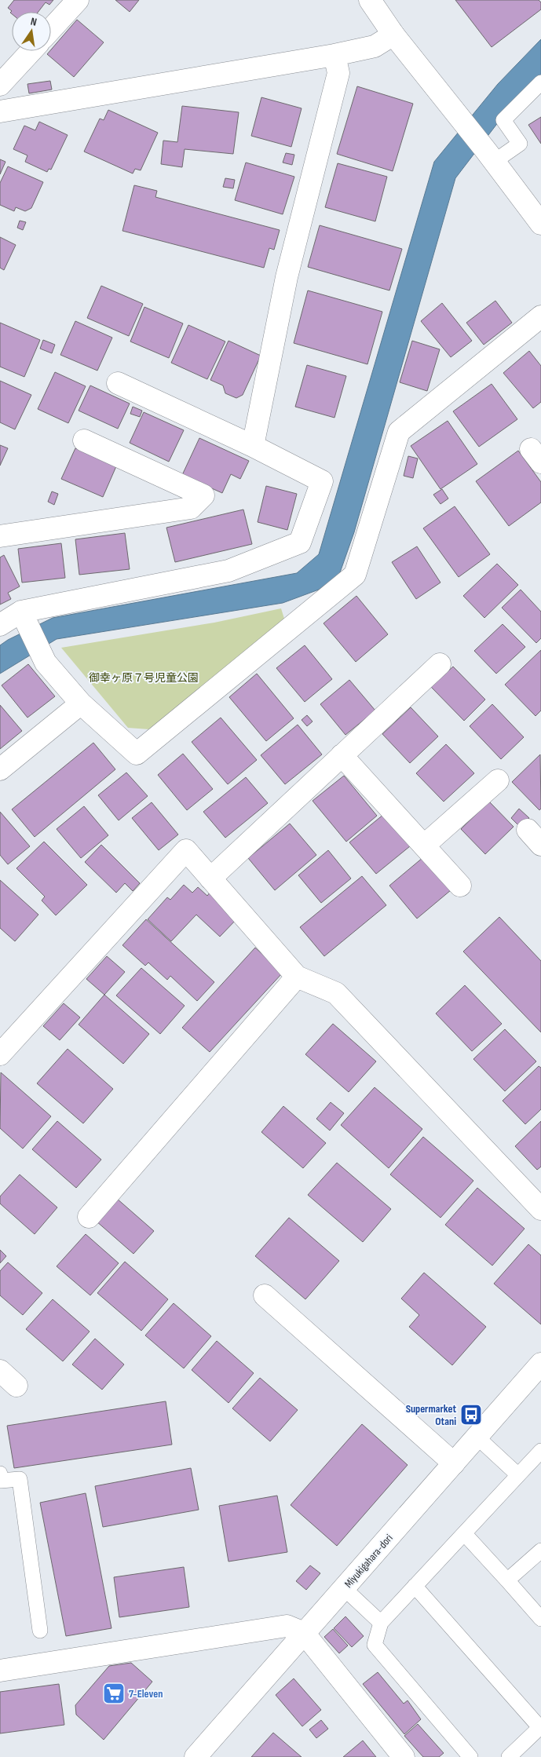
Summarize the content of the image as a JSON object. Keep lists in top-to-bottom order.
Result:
{
  "streets": {
    "street": ["Miyukigahara-dori"]
  },
  "parks": ["御幸ヶ原７号児童公園"],
  "places": {
    "bus stop": ["Supermarket Otani"],
    "supermarket": ["7-Eleven"]
  },
  "north": "top"
}
